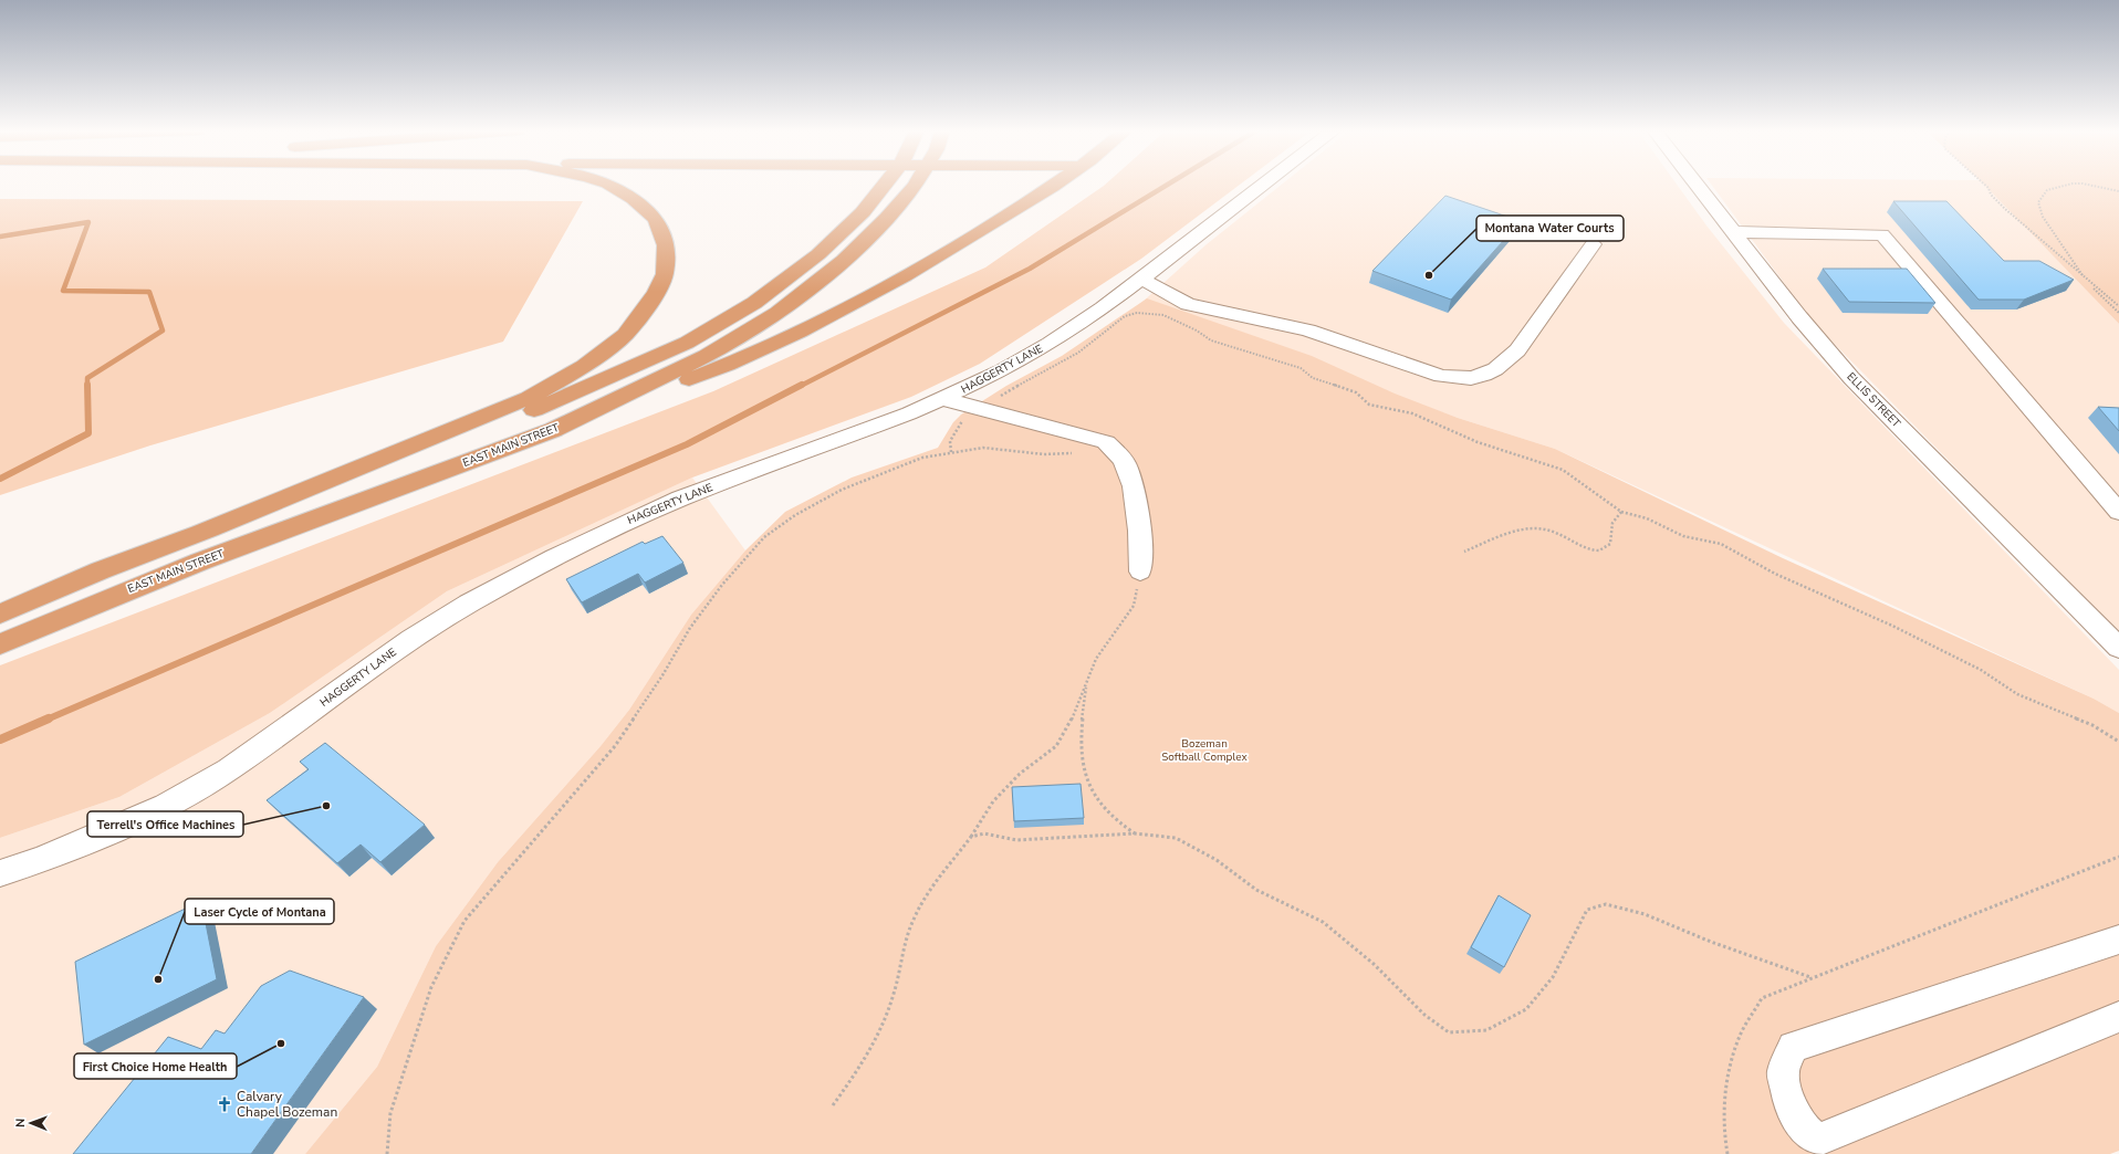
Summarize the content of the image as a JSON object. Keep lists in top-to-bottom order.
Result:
{
  "streets": {
    "highway": ["EAST MAIN STREET"],
    "street": ["HAGGERTY LANE", "ELLIS STREET"]
  },
  "parks": ["Bozeman Softball Complex"],
  "places": {
    "other": [
      "Montana Water Courts",
      "Terrell's Office Machines",
      "Laser Cycle of Montana",
      "First Choice Home Health"
    ],
    "church": ["Calvary Chapel Bozeman"]
  },
  "north": "left"
}
